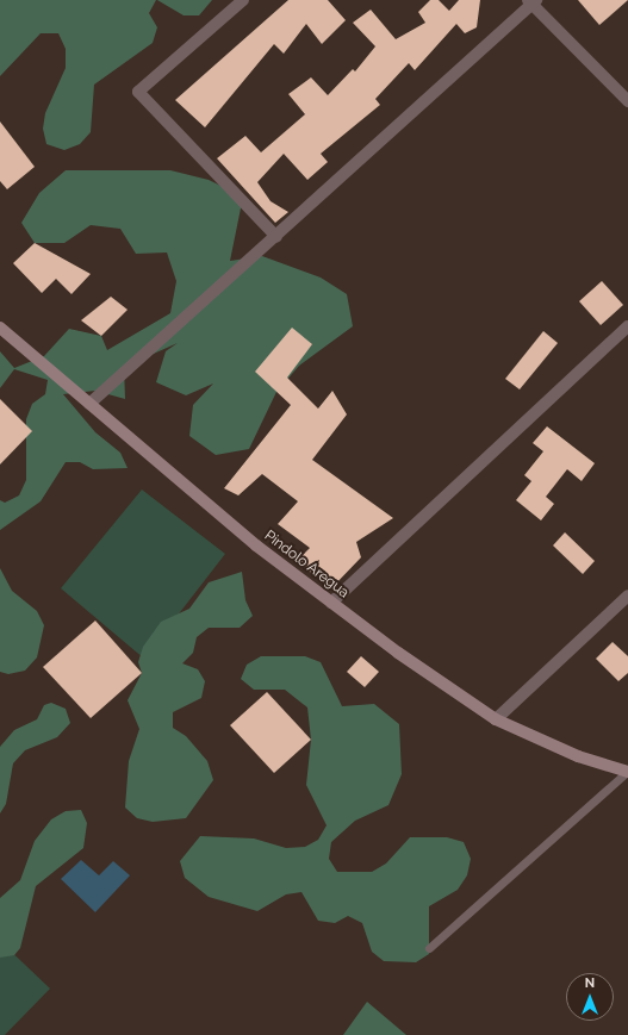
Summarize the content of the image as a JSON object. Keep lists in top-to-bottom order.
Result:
{
  "streets": {
    "main road": ["Pindolo Aregua"]
  },
  "north": "top"
}
